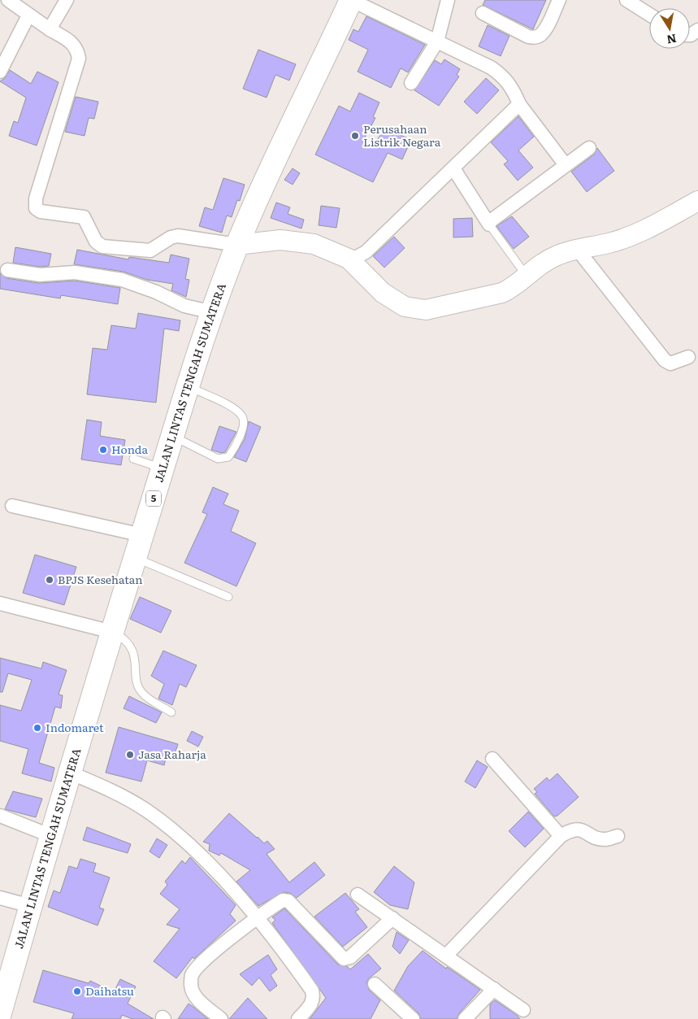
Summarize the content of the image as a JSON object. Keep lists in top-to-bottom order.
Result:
{
  "streets": {
    "highway": ["JALAN LINTAS TENGAH SUMATERA", "5"]
  },
  "places": [
    "Perusahaan Listrik Negara",
    "Honda",
    "BPJS Kesehatan",
    "Indomaret",
    "Jasa Raharja",
    "Daihatsu"
  ],
  "north": "bottom"
}
